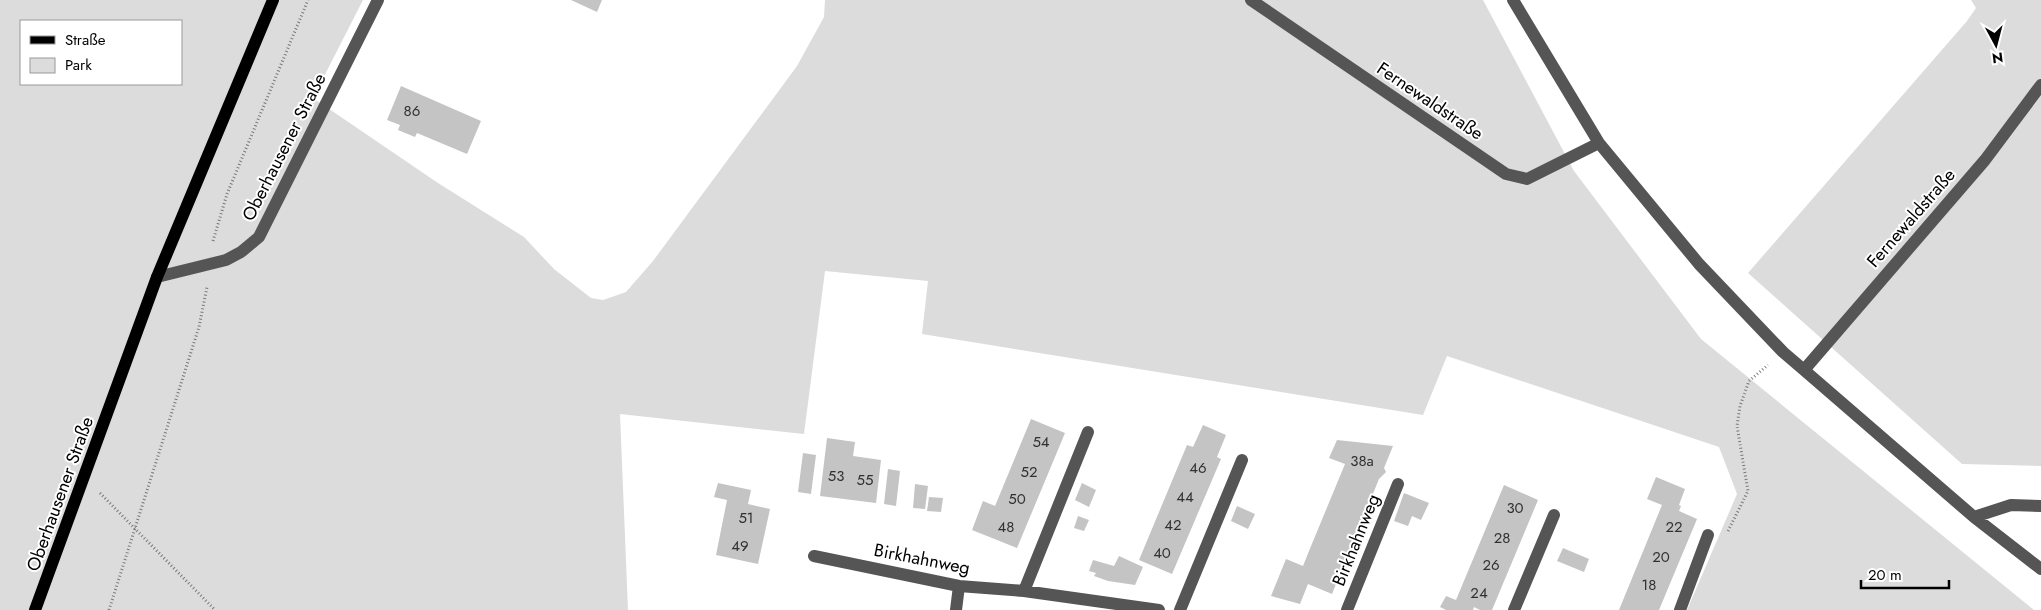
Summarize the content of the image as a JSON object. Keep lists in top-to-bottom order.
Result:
{
  "streets": {
    "main road": ["Oberhausener Straße"],
    "street": ["Fernewaldstraße", "Birkhahnweg"]
  },
  "house_numbers": [
    "86",
    "54",
    "38a",
    "46",
    "52",
    "53",
    "55",
    "44",
    "50",
    "30",
    "51",
    "42",
    "48",
    "22",
    "28",
    "49",
    "40",
    "20",
    "26",
    "18",
    "24"
  ],
  "legend": ["Straße", "Park"],
  "scale_bar": "20 m",
  "north": "bottom"
}
